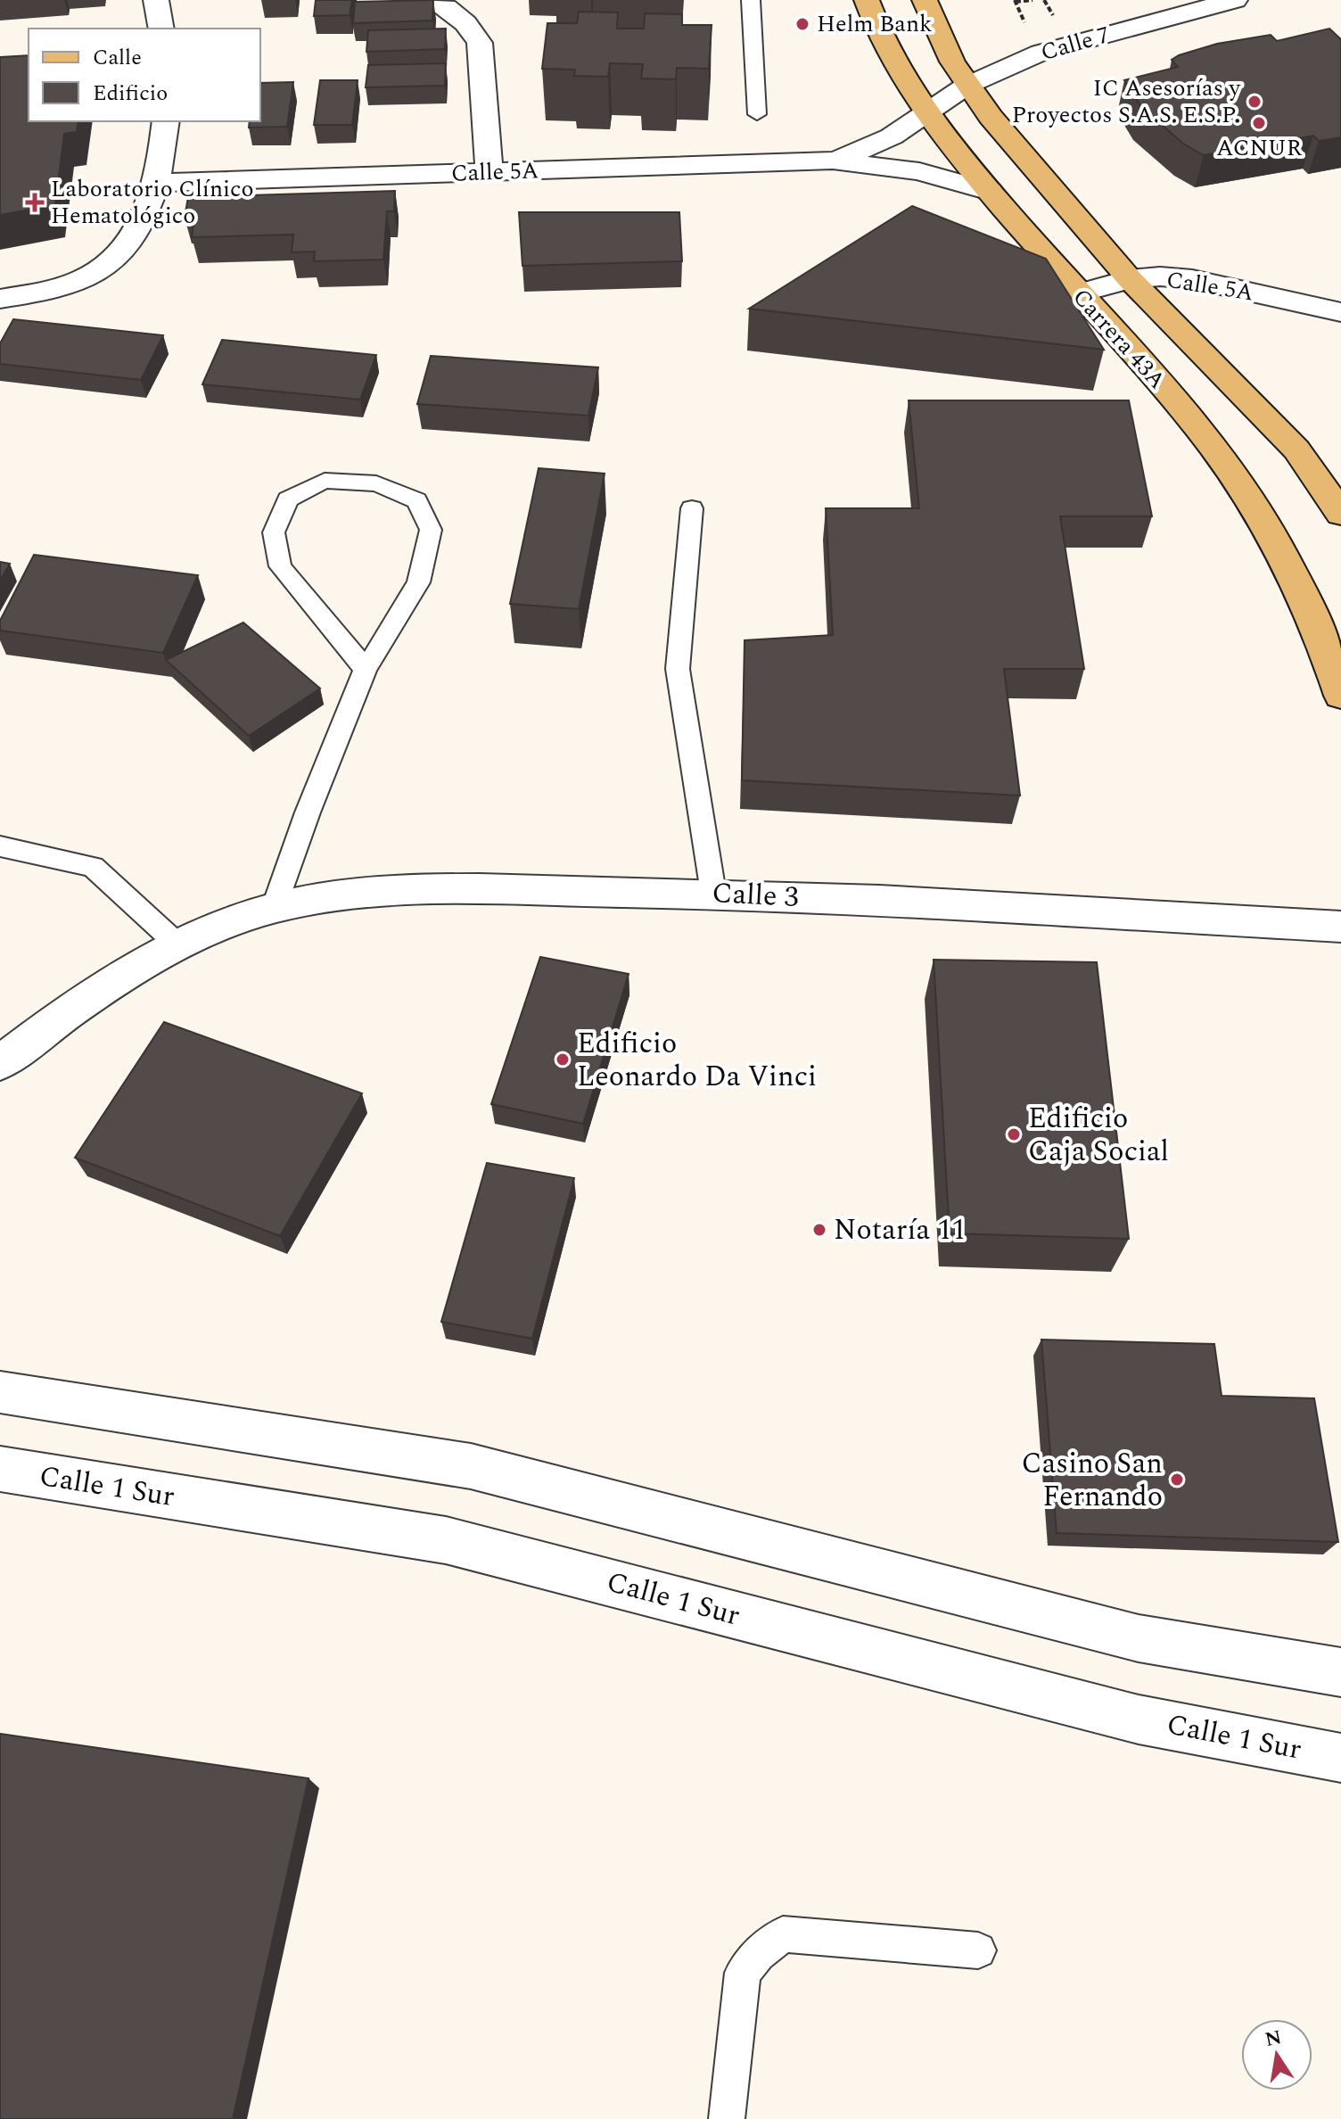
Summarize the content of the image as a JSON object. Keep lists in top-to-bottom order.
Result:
{
  "streets": {
    "main road": ["Carrera 43A"],
    "street": [
      "Calle 7",
      "Calle 5A",
      "Calle 3",
      "Calle 1 Sur"
    ]
  },
  "crossings": [
    ["Calle 7", "Calle 5A"],
    ["Calle 7", "Carrera 43A"],
    ["Calle 5A", "Carrera 43A"]
  ],
  "places": {
    "other": [
      "Helm Bank",
      "IC Asesorías y Proyectos S.A.S. E.S.P.",
      "ACNUR",
      "Edificio Leonardo Da Vinci",
      "Edificio Caja Social",
      "Notaría 11",
      "Casino San Fernando"
    ],
    "health": ["Laboratorio Clínico Hematológico"]
  },
  "legend": ["Calle", "Edificio"],
  "north": "top"
}
